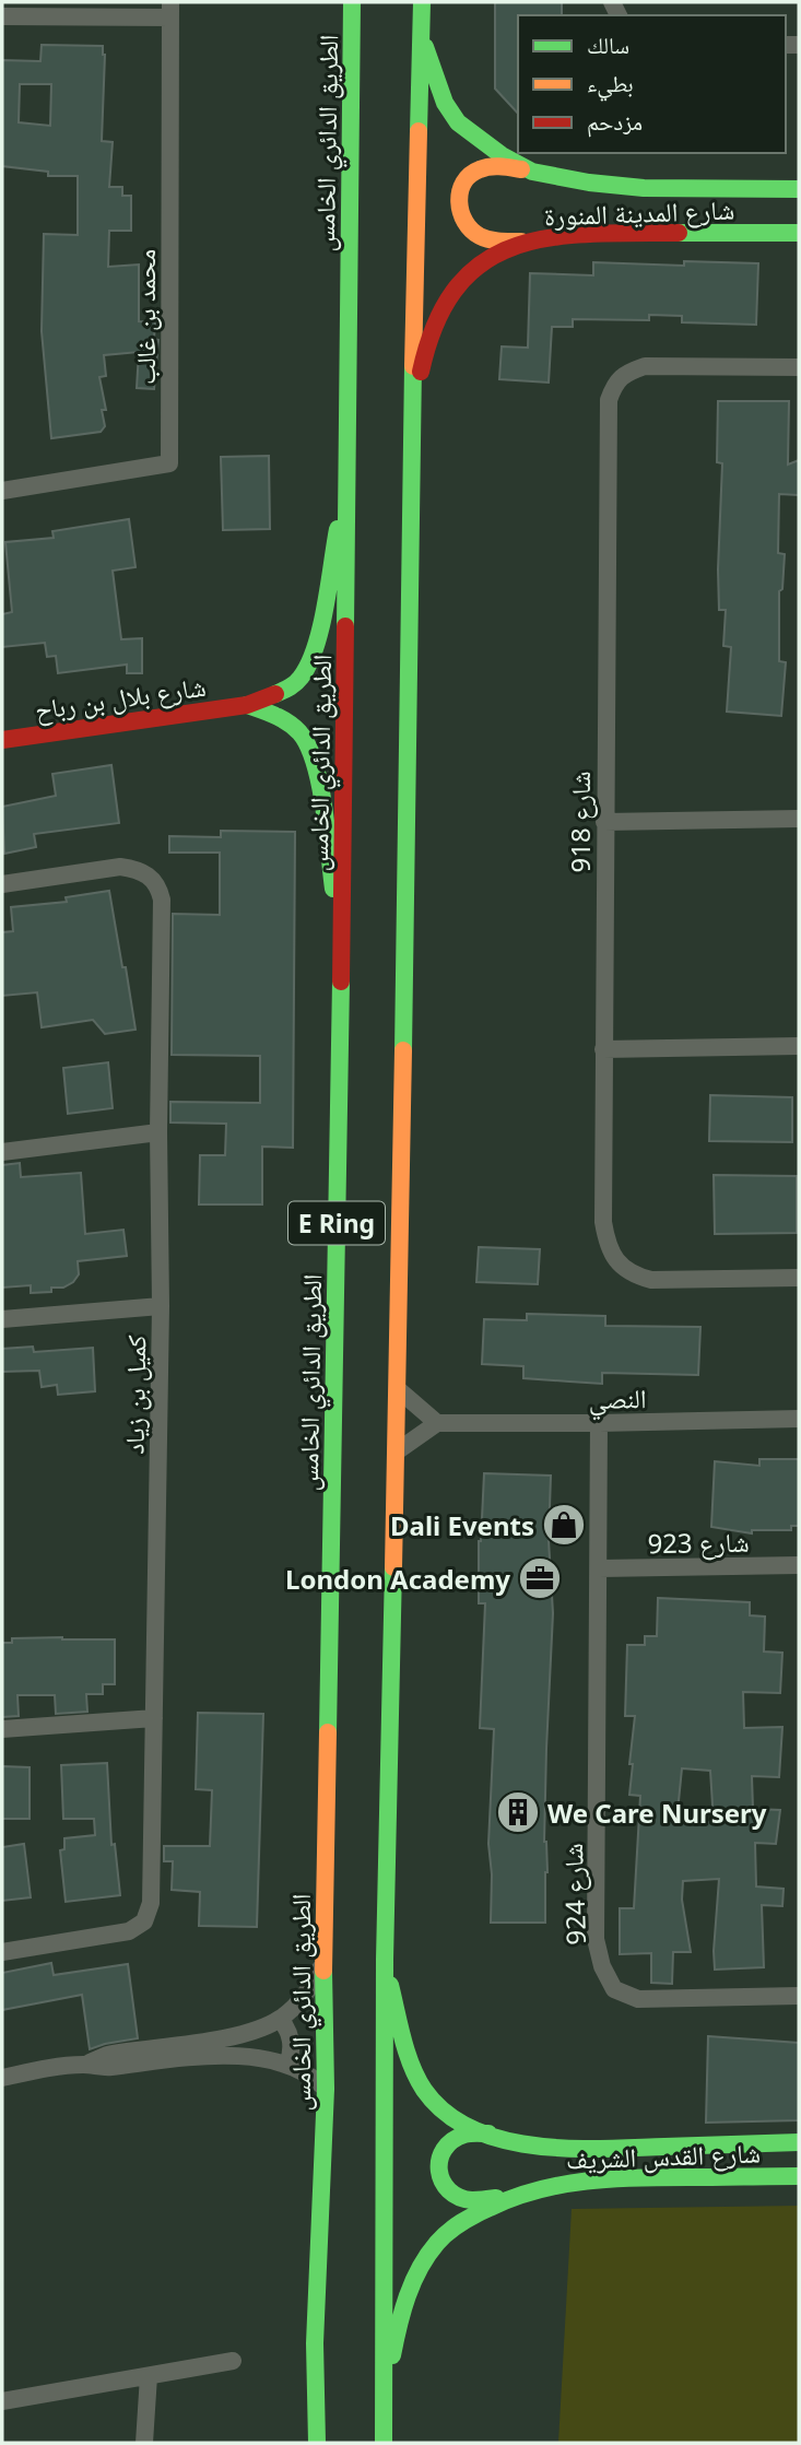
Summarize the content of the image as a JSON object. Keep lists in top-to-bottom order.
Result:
{
  "streets": {
    "main road": [
      "الطريق الدائري الخامس",
      "شارع المدينة المنورة",
      "شارع بلال بن رباح",
      "E Ring",
      "شارع القدس الشريف"
    ],
    "street": [
      "محمد بن غالب",
      "شارع 918",
      "كميل بن زياد",
      "النصي",
      "شارع 923",
      "شارع 924"
    ]
  },
  "crossings": [
    ["الطريق الدائري الخامس", "شارع بلال بن رباح"],
    ["شارع المدينة المنورة", "E Ring"],
    ["E Ring", "شارع القدس الشريف"],
    ["النصي", "شارع 924"],
    ["شارع 923", "شارع 924"]
  ],
  "places": {
    "shop": ["Dali Events"],
    "office": ["London Academy"],
    "building": ["We Care Nursery"]
  },
  "legend": ["سالك", "بطيء", "مزدحم"]
}
